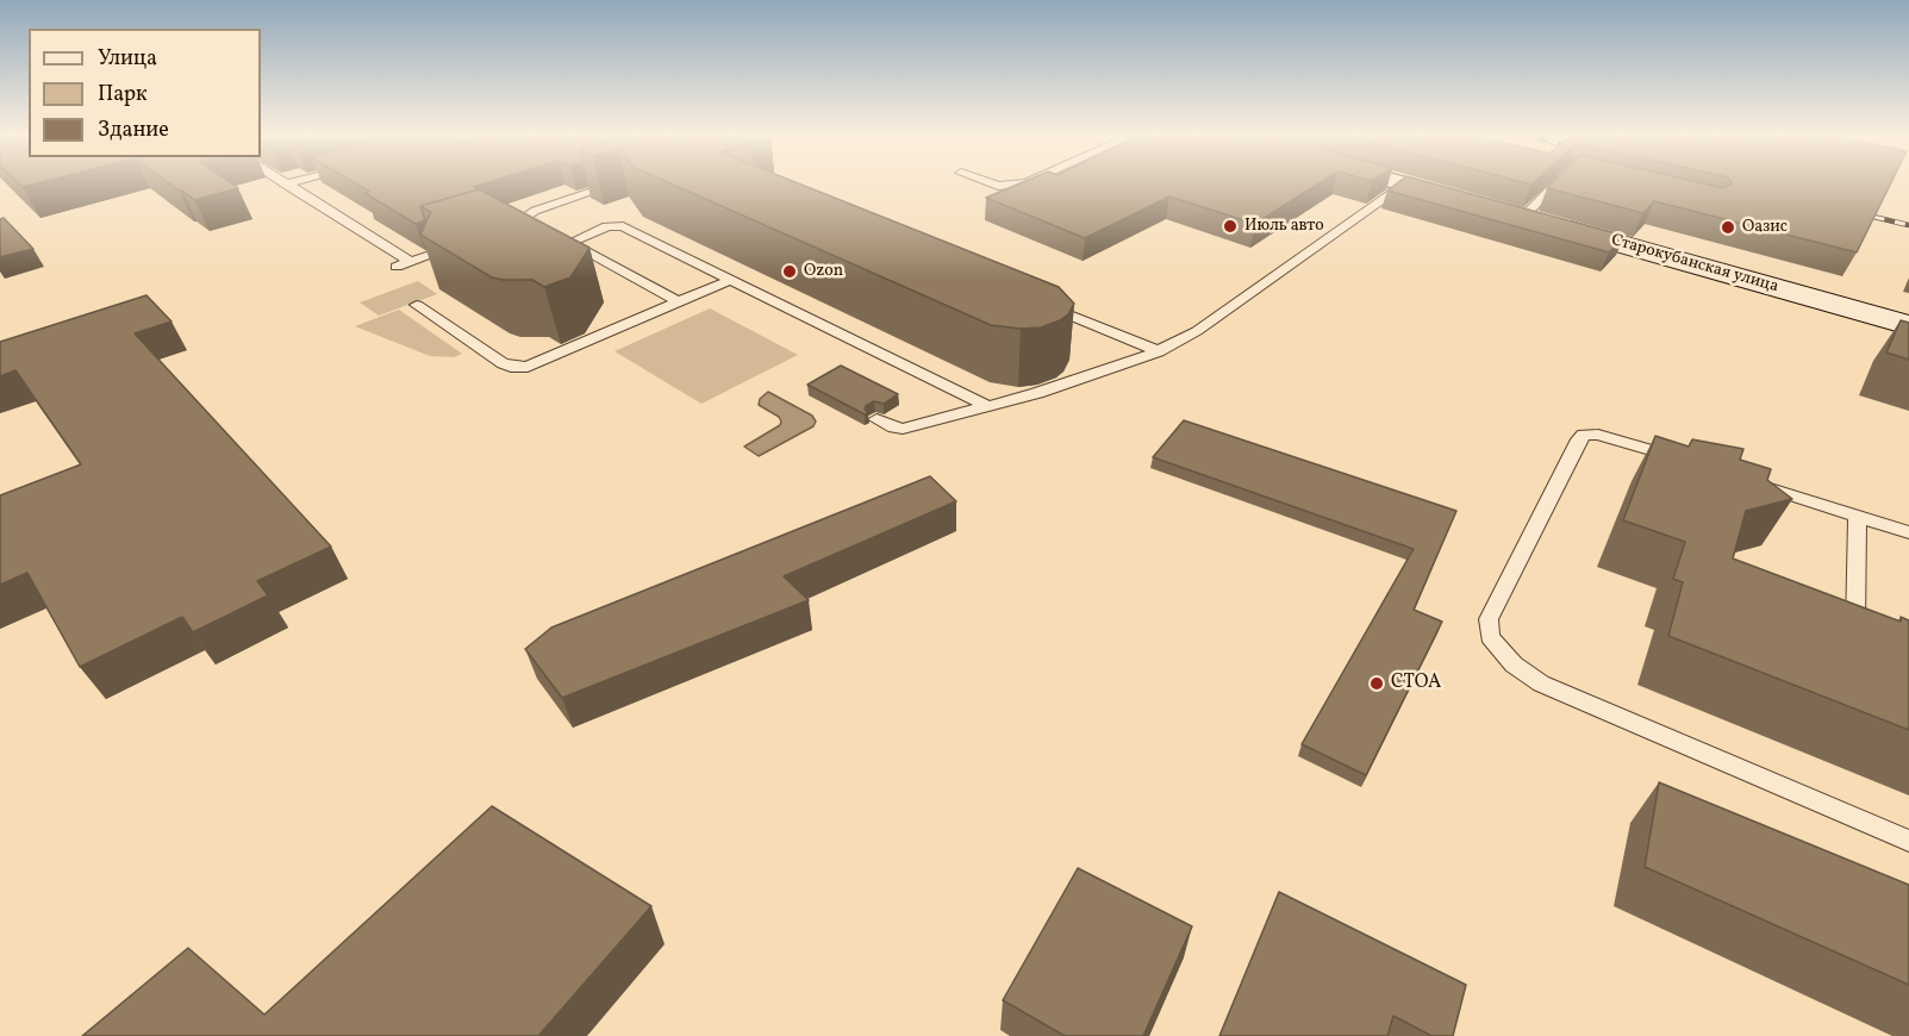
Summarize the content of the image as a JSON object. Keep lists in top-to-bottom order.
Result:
{
  "streets": {
    "street": ["Старокубанская улица"]
  },
  "places": [
    "Июль авто",
    "Оазис",
    "Ozon",
    "СТОА"
  ],
  "legend": ["Улица", "Парк", "Здание"]
}
